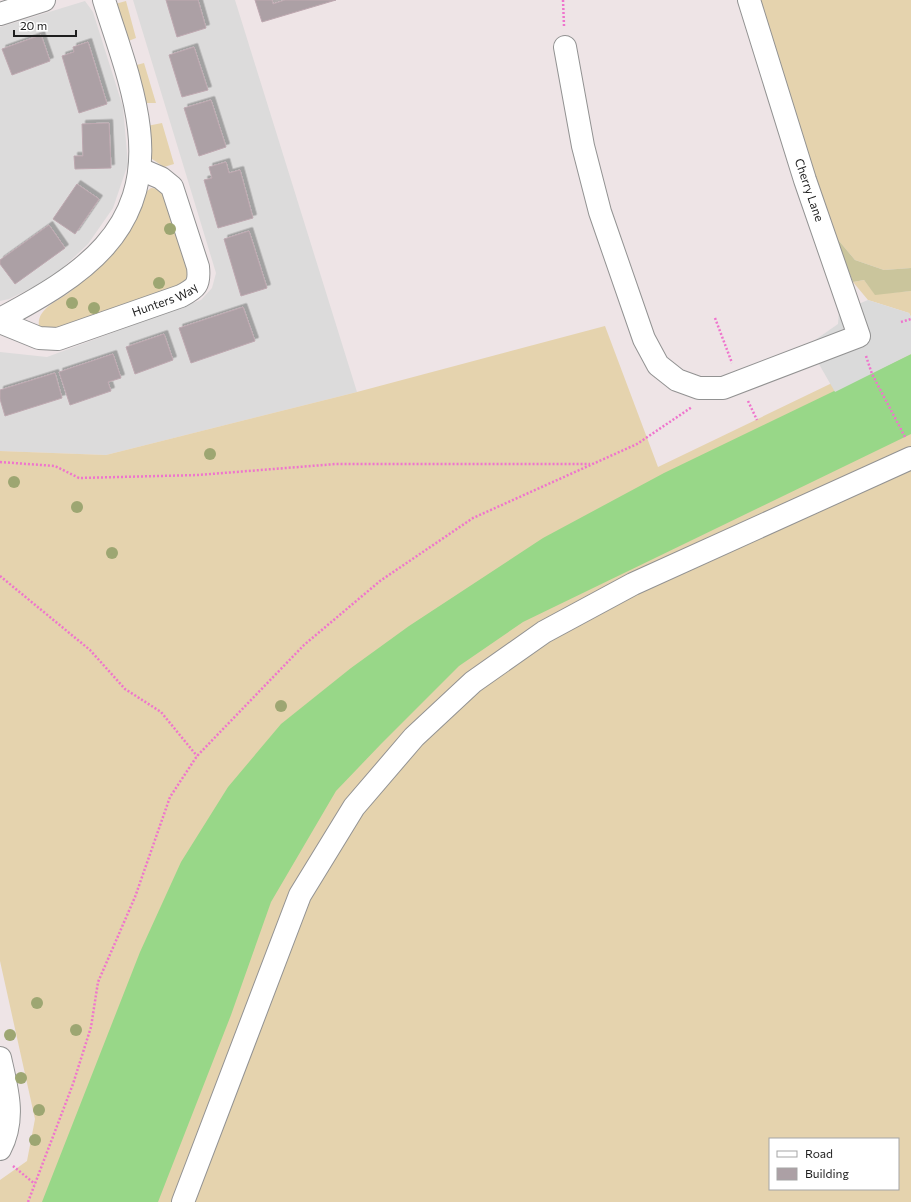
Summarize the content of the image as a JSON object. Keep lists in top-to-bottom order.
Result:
{
  "streets": {
    "street": ["Cherry Lane", "Hunters Way"]
  },
  "legend": ["Road", "Building"],
  "scale_bar": "20 m"
}
